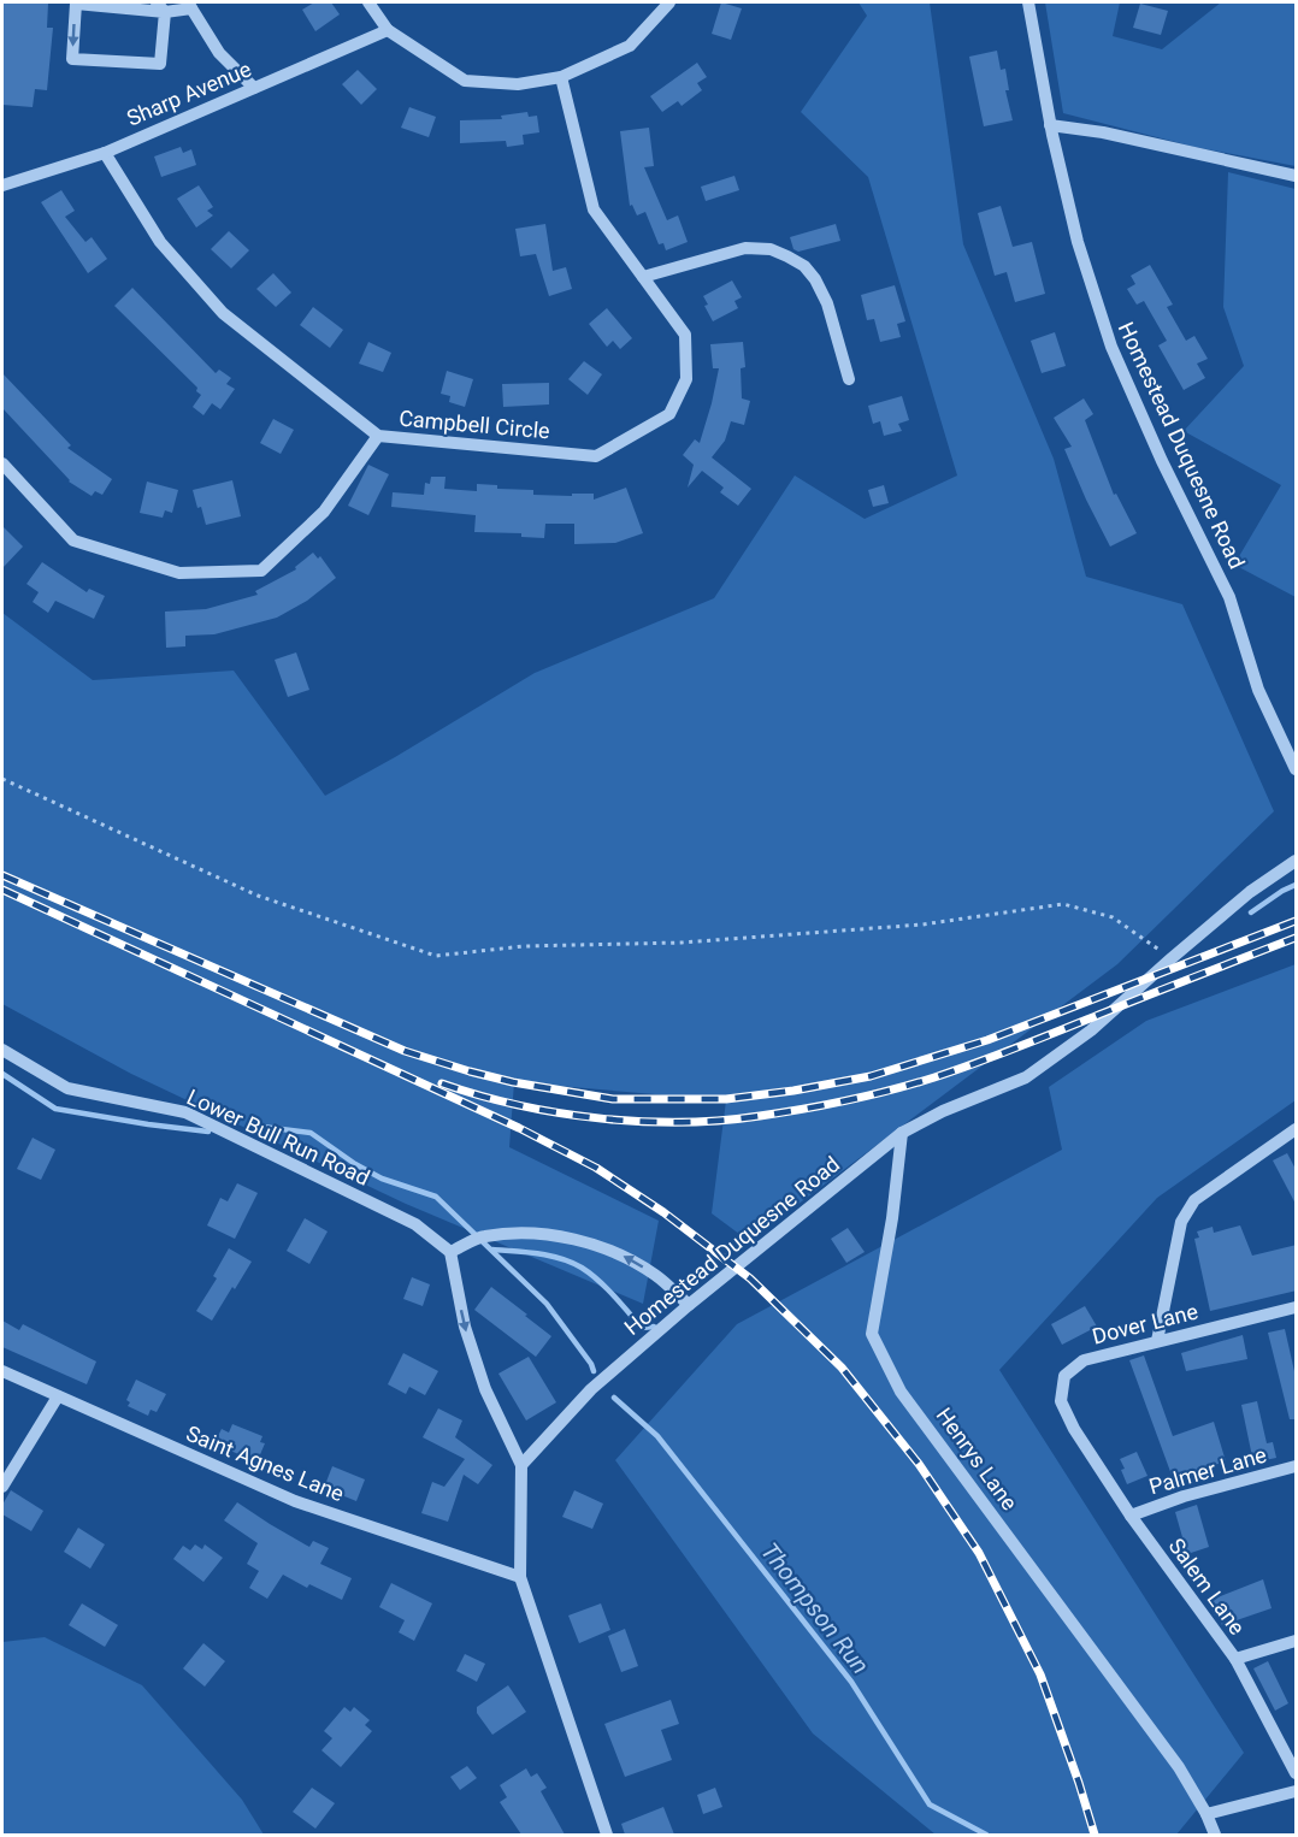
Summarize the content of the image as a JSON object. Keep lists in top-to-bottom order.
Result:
{
  "streets": {
    "street": [
      "Sharp Avenue",
      "Campbell Circle",
      "Homestead Duquesne Road",
      "Lower Bull Run Road",
      "Dover Lane",
      "Henrys Lane",
      "Saint Agnes Lane",
      "Palmer Lane",
      "Salem Lane"
    ]
  },
  "crossings": [
    ["Sharp Avenue", "Campbell Circle"],
    ["Homestead Duquesne Road", "Henrys Lane"],
    ["Dover Lane", "Salem Lane"],
    ["Palmer Lane", "Salem Lane"]
  ],
  "water": ["Thompson Run"]
}
